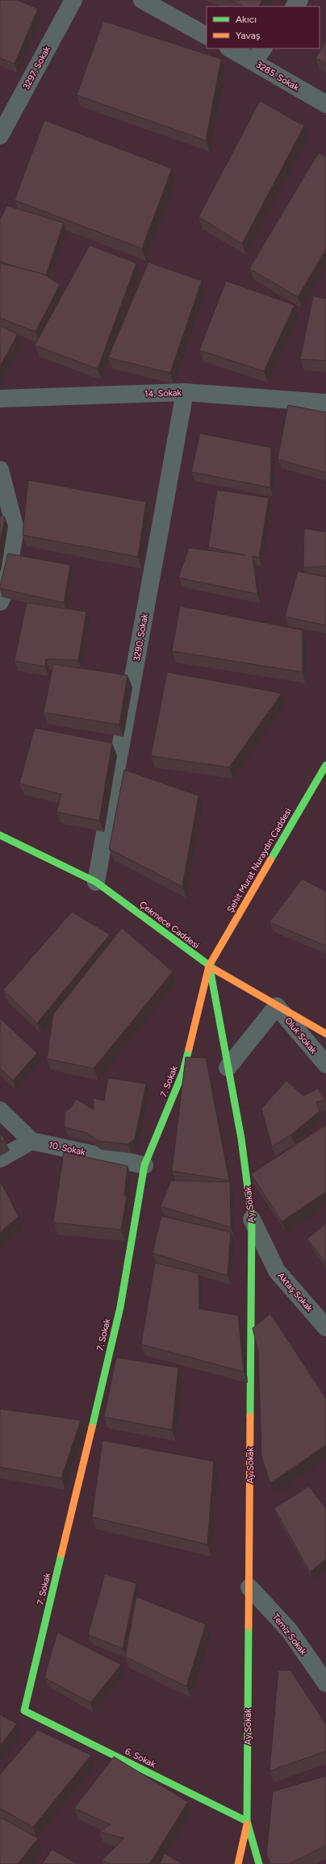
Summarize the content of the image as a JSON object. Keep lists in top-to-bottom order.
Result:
{
  "streets": {
    "main road": [
      "Şehit Murat Nuraydın Caddesi",
      "Çekmece Caddesi",
      "7. Sokak",
      "Ay Sokak",
      "6. Sokak"
    ],
    "street": [
      "3297. Sokak",
      "3285. Sokak",
      "14. Sokak",
      "3290. Sokak",
      "Oluk Sokak",
      "10. Sokak",
      "Aktaş Sokak",
      "Temiz Sokak"
    ]
  },
  "crossings": [
    ["14. Sokak", "3290. Sokak"],
    ["3290. Sokak", "Çekmece Caddesi"],
    ["Şehit Murat Nuraydın Caddesi", "Çekmece Caddesi"],
    ["Şehit Murat Nuraydın Caddesi", "7. Sokak"],
    ["Şehit Murat Nuraydın Caddesi", "Ay Sokak"],
    ["Çekmece Caddesi", "Oluk Sokak"],
    ["Çekmece Caddesi", "7. Sokak"],
    ["Çekmece Caddesi", "Ay Sokak"],
    ["7. Sokak", "10. Sokak"],
    ["7. Sokak", "Ay Sokak"],
    ["7. Sokak", "6. Sokak"],
    ["Ay Sokak", "Aktaş Sokak"],
    ["Ay Sokak", "Temiz Sokak"],
    ["Ay Sokak", "6. Sokak"]
  ],
  "legend": ["Akıcı", "Yavaş"]
}
